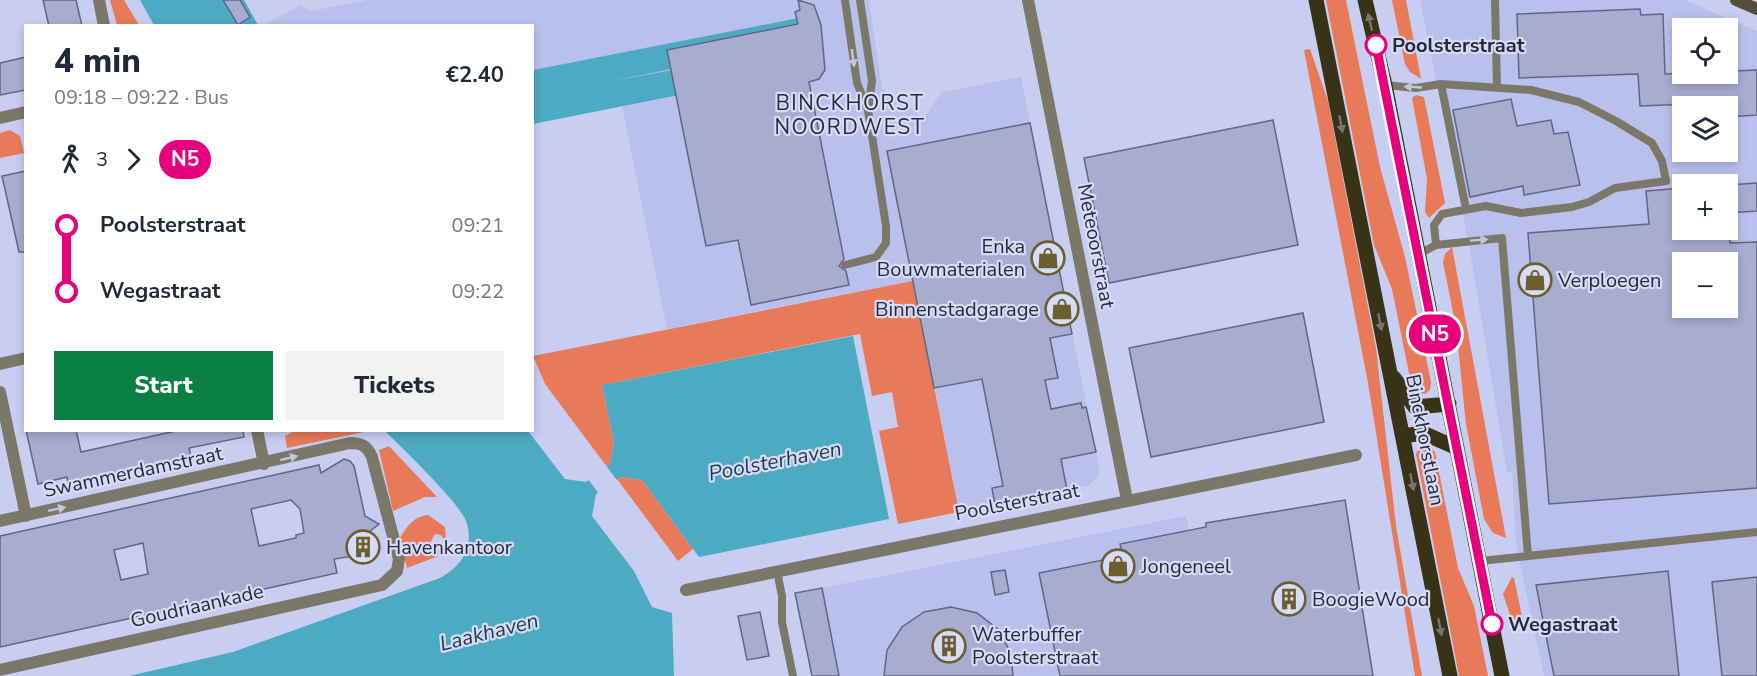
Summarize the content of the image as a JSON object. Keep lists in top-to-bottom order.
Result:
{
  "streets": {
    "main road": ["Binckhorstlaan"],
    "street": [
      "Meteoorstraat",
      "Swammerdamstraat",
      "Poolsterstraat",
      "Goudriaankade"
    ]
  },
  "crossings": [
    ["Meteoorstraat", "Poolsterstraat"],
    ["Swammerdamstraat", "Goudriaankade"]
  ],
  "districts": ["BINCKHORST NOORDWEST"],
  "water": ["Poolsterhaven", "Laakhaven"],
  "places": {
    "other": ["Poolsterstraat", "Wegastraat"],
    "shop": [
      "Enka Bouwmaterialen",
      "Verploegen",
      "Binnenstadgarage",
      "Jongeneel"
    ],
    "building": ["Havenkantoor", "BoogieWood", "Waterbuffer Poolsterstraat"]
  },
  "lines": ["bus line N5"],
  "page": {
    "on_map": "N5",
    "map_buttons": ["+", "−"],
    "heading": ["4 min", "09:18 – 09:22 · Bus", "€2.40"],
    "legs": ["3", "N5"],
    "list": [
      {
        "name": "Poolsterstraat",
        "value": "09:21"
      },
      {
        "name": "Wegastraat",
        "value": "09:22"
      }
    ],
    "buttons": ["Start", "Tickets"]
  }
}
